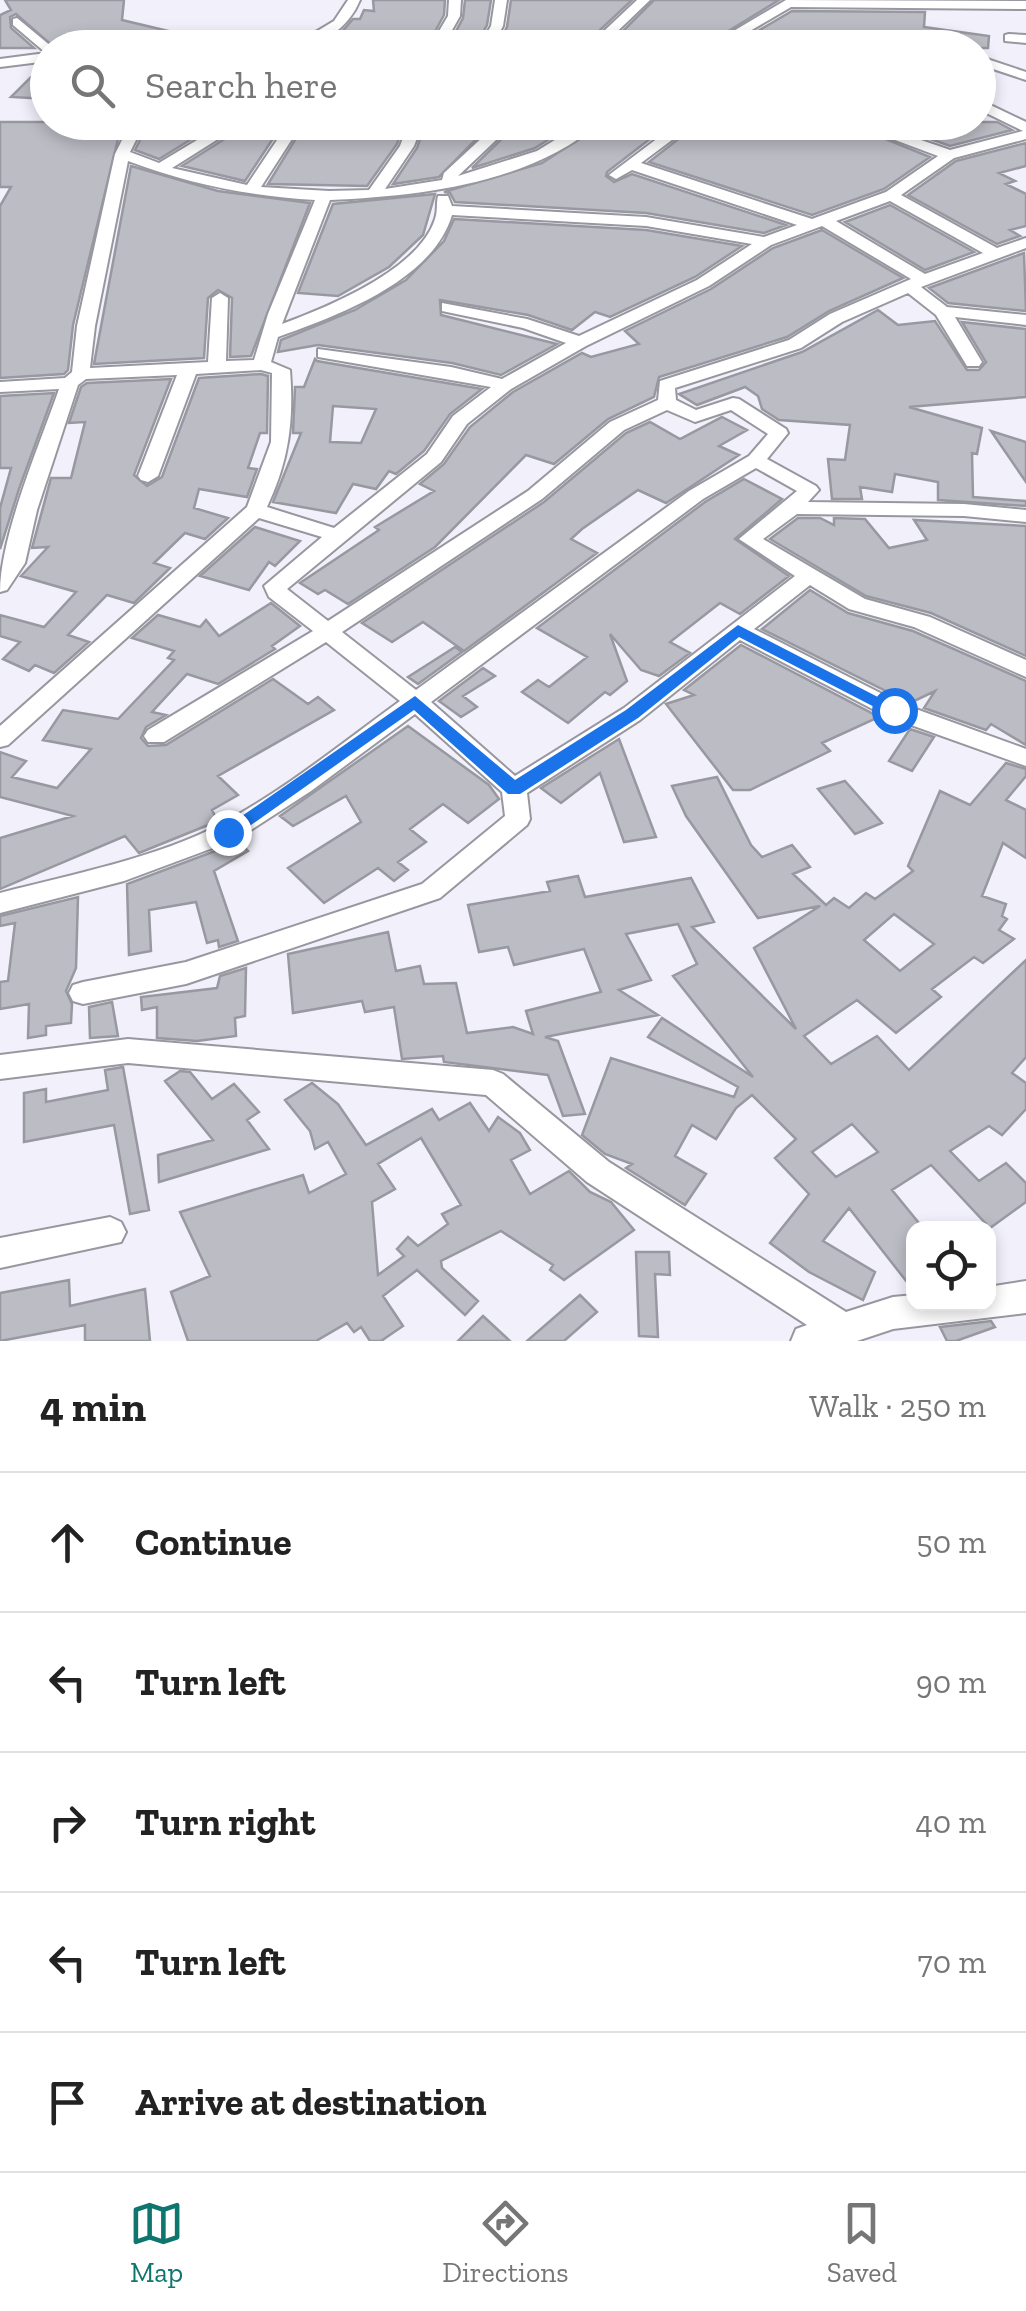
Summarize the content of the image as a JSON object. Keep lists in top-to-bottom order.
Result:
{
  "page": {
    "search": "Search here",
    "heading": ["4 min", "Walk · 250 m"],
    "list": [
      ["Continue", "50 m"],
      ["Turn left", "90 m"],
      ["Turn right", "40 m"],
      ["Turn left", "70 m"],
      "Arrive at destination"
    ],
    "nav": ["Map", "Directions", "Saved"]
  }
}
